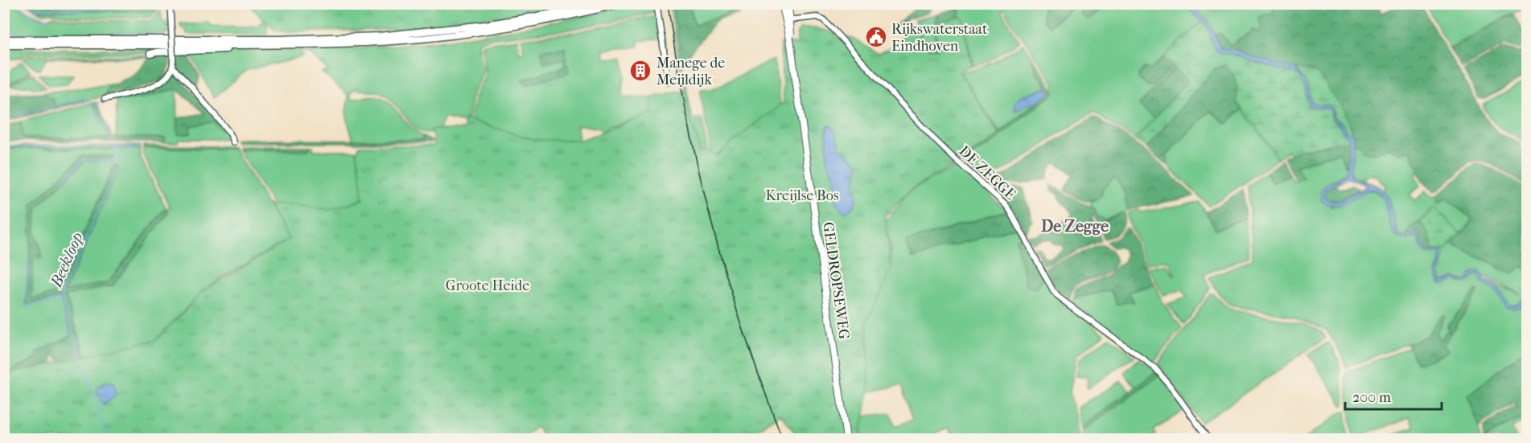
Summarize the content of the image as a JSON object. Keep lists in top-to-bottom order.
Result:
{
  "streets": {
    "main road": ["GELDROPSEWEG"],
    "street": ["DE ZEGGE"]
  },
  "crossings": [
    ["DE ZEGGE", "GELDROPSEWEG"]
  ],
  "districts": ["De Zegge"],
  "water": ["Beekloop"],
  "parks": ["Kreijlse Bos", "Groote Heide"],
  "places": {
    "public building": ["Rijkswaterstaat Eindhoven"],
    "building": ["Manege de Meijldijk"]
  },
  "scale_bar": "200 m"
}
